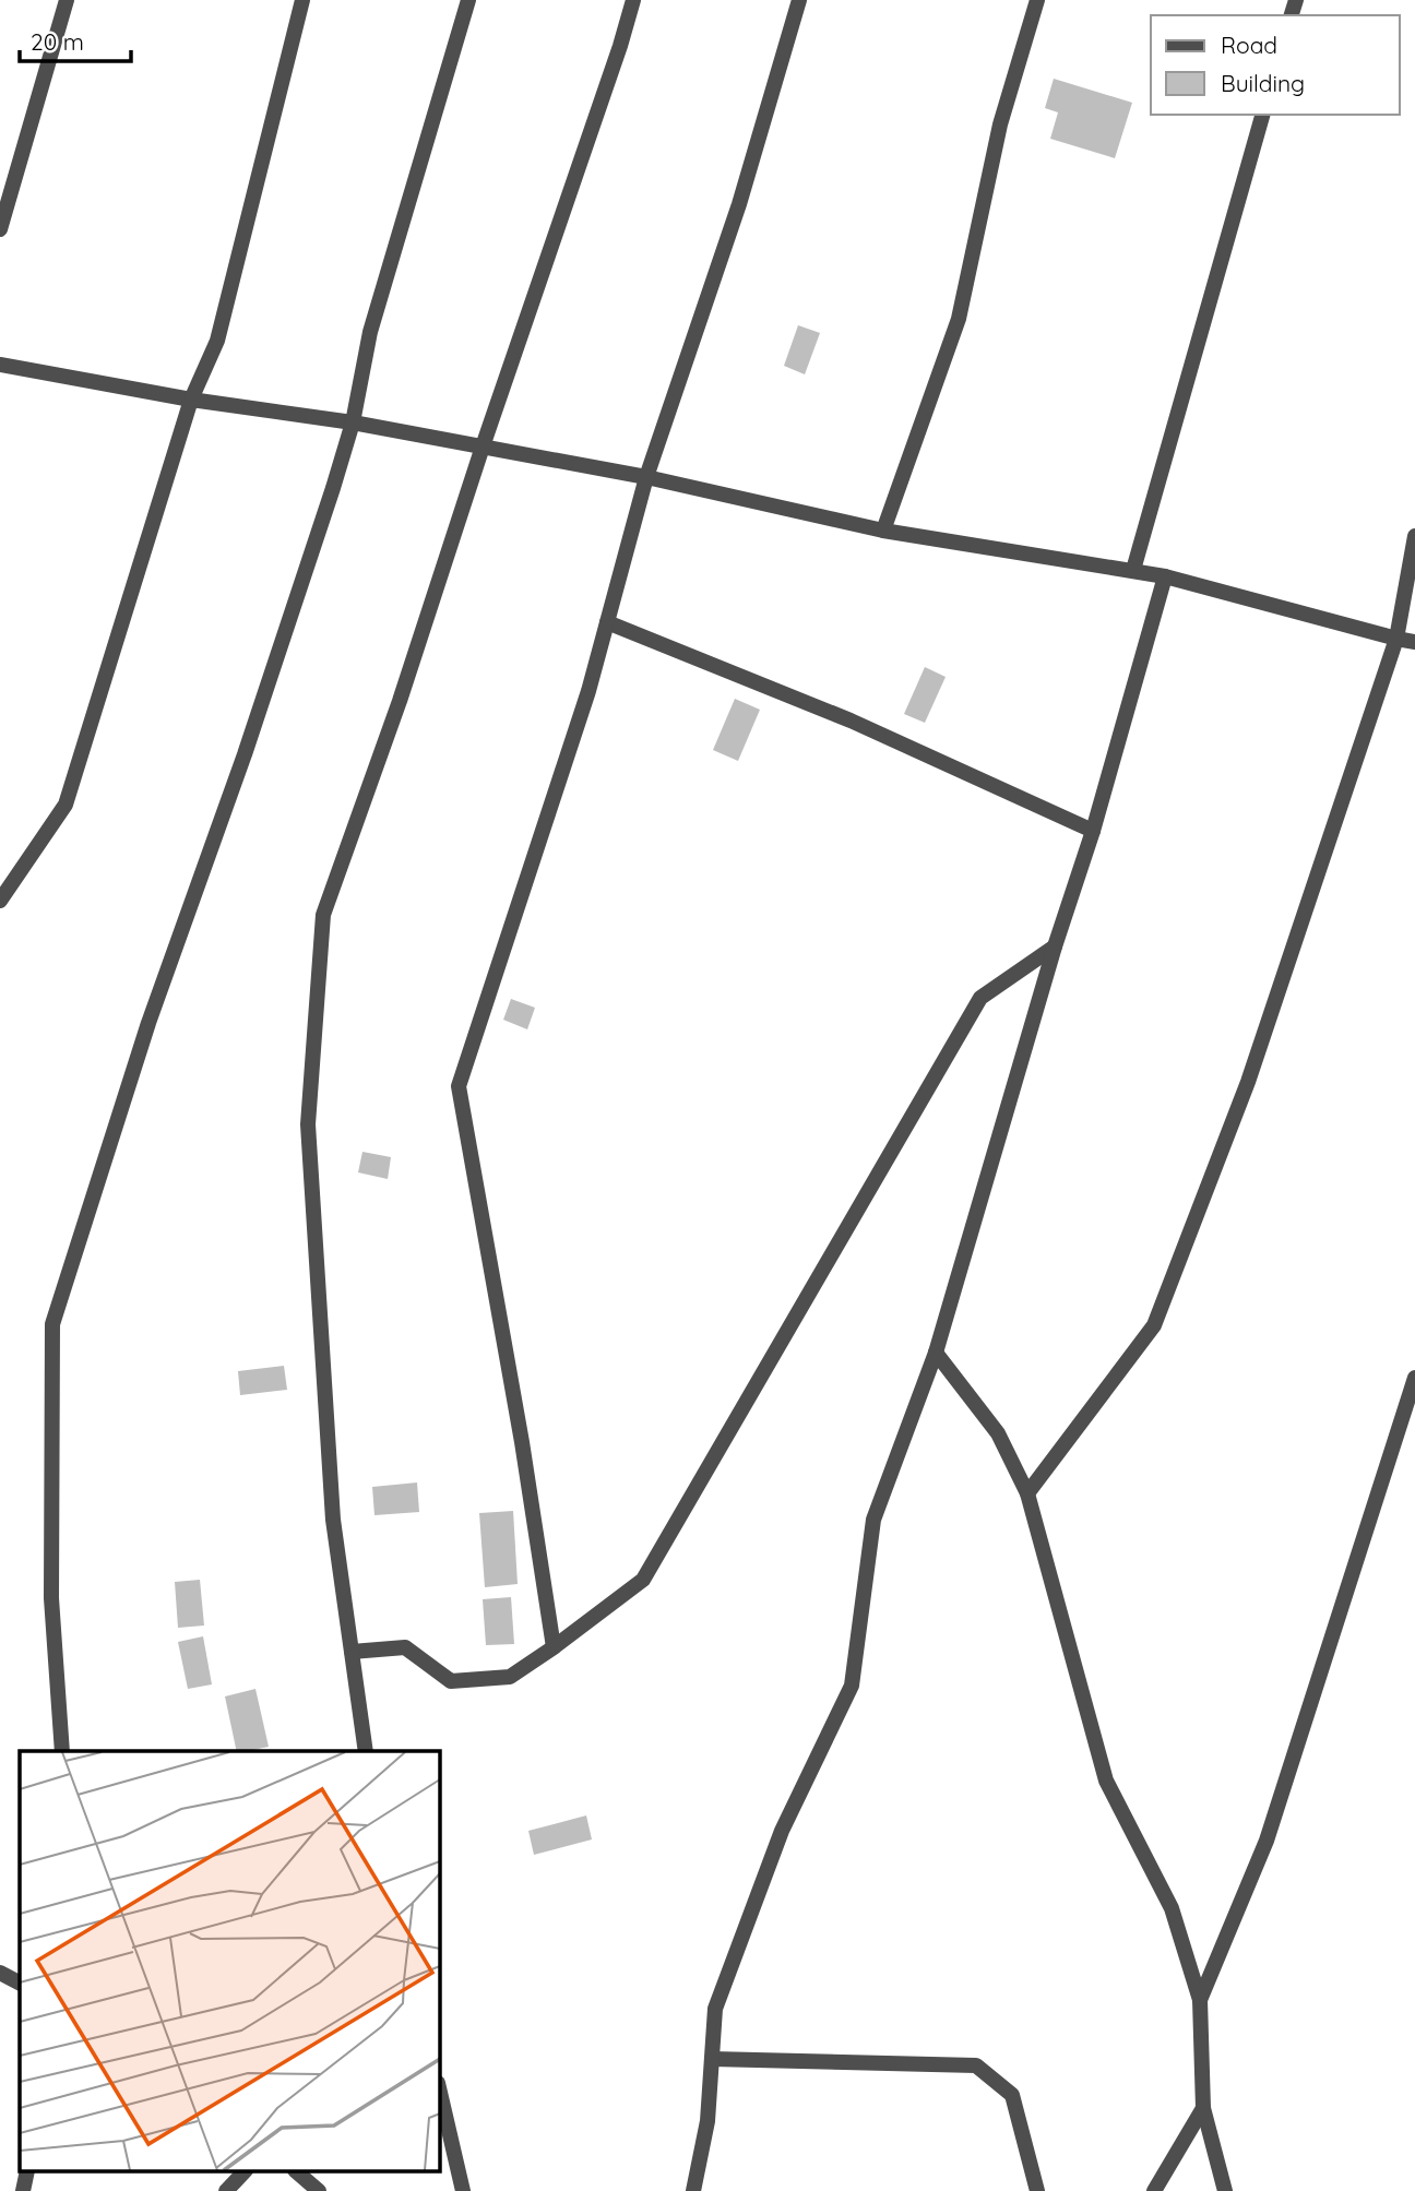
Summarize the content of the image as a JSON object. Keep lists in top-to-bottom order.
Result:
{
  "legend": ["Road", "Building"],
  "scale_bar": "20 m"
}
